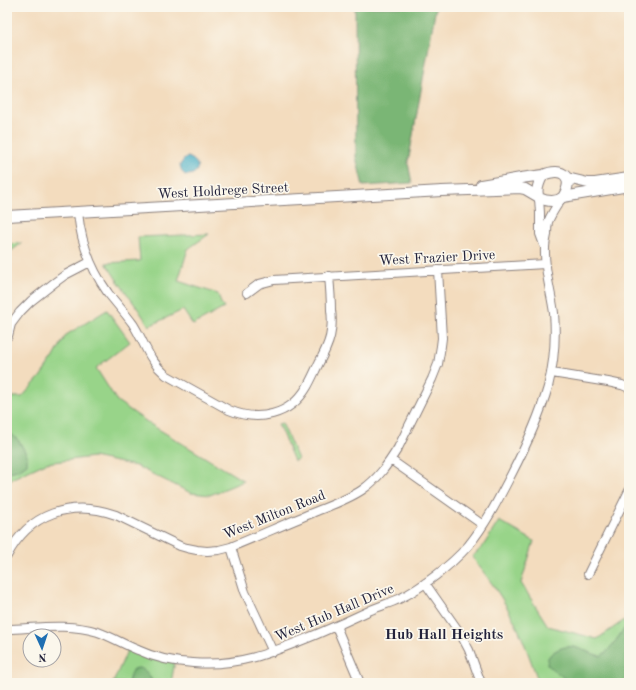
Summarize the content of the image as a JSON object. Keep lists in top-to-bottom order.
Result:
{
  "streets": {
    "street": [
      "West Holdrege Street",
      "West Frazier Drive",
      "West Milton Road",
      "West Hub Hall Drive"
    ]
  },
  "crossings": [
    ["West Frazier Drive", "West Milton Road"],
    ["West Frazier Drive", "West Hub Hall Drive"]
  ],
  "districts": ["Hub Hall Heights"],
  "north": "bottom"
}
